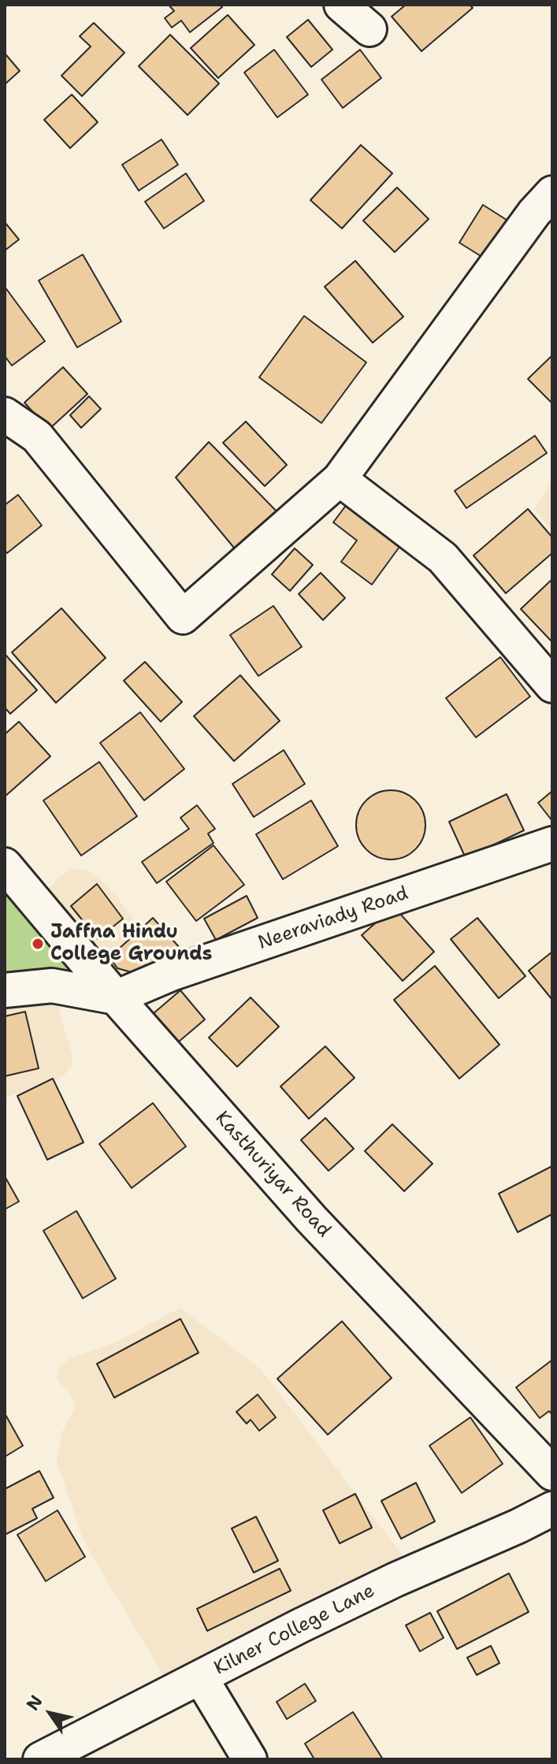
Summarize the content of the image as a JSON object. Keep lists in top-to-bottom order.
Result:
{
  "streets": {
    "street": ["Neeraviady Road", "Kasthuriyar Road", "Kilner College Lane"]
  },
  "crossings": [
    ["Neeraviady Road", "Kasthuriyar Road"]
  ],
  "places": ["Jaffna Hindu College Grounds"],
  "north": "top left"
}
